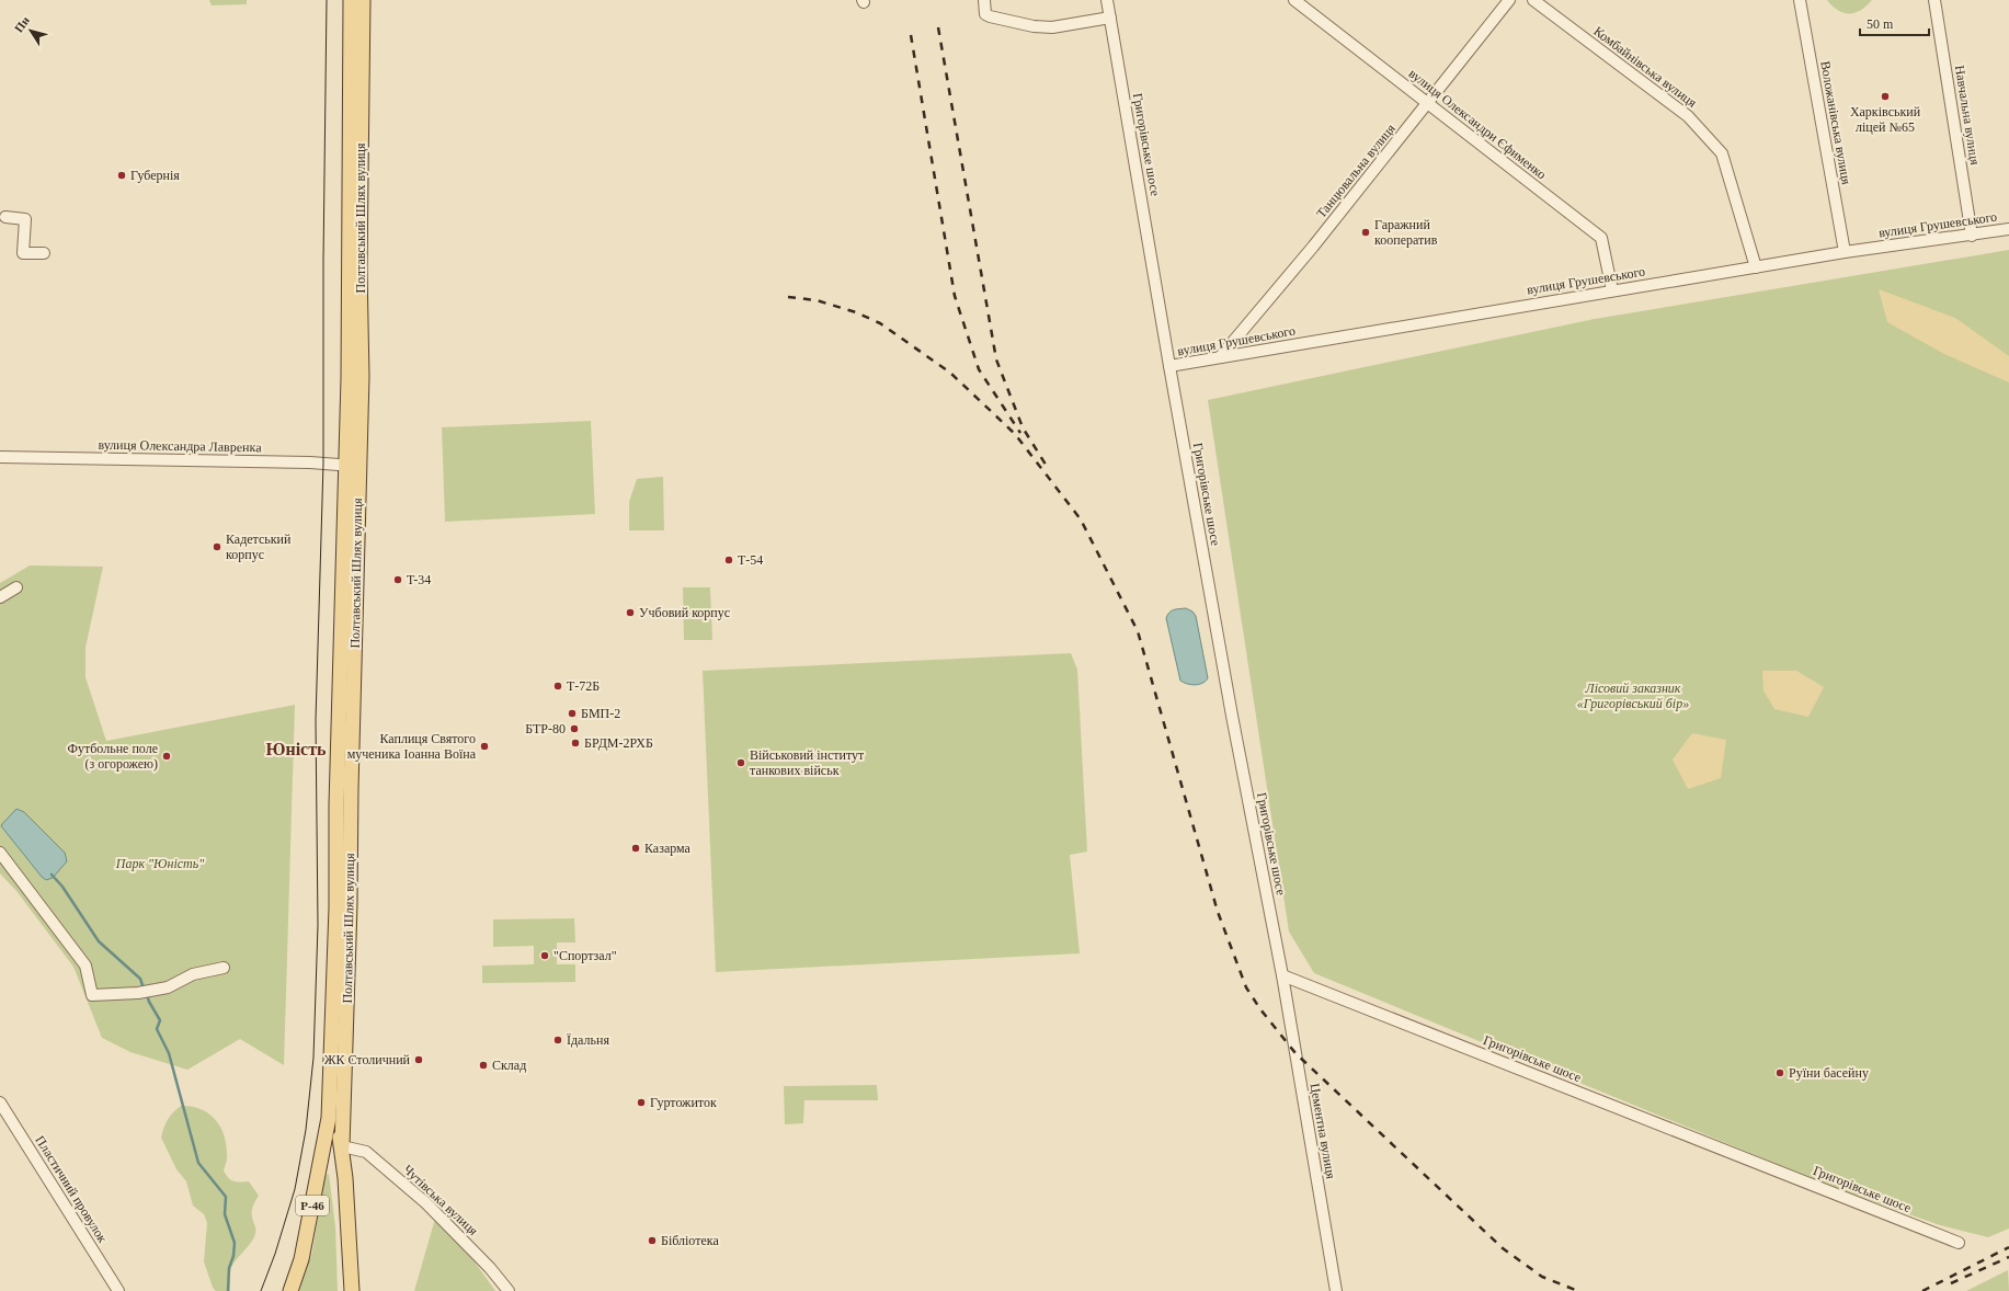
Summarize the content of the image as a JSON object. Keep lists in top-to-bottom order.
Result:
{
  "streets": {
    "main road": ["Полтавський Шлях вулиця", "Р-46"],
    "street": [
      "Комбайнівська вулиця",
      "Навчальна вулиця",
      "Воложанівська вулиця",
      "вулиця Олександри Єфименко",
      "Григорівське шосе",
      "Танцювальна вулиця",
      "вулиця Грушевського",
      "вулиця Олександра Лавренка",
      "Цементна вулиця",
      "Пластичний провулок",
      "Чутівська вулиця"
    ]
  },
  "crossings": [
    ["Комбайнівська вулиця", "вулиця Грушевського"],
    ["Навчальна вулиця", "вулиця Грушевського"],
    ["Воложанівська вулиця", "вулиця Грушевського"],
    ["вулиця Олександри Єфименко", "Танцювальна вулиця"],
    ["вулиця Олександри Єфименко", "вулиця Грушевського"],
    ["Григорівське шосе", "вулиця Грушевського"],
    ["Григорівське шосе", "Цементна вулиця"],
    ["Танцювальна вулиця", "вулиця Грушевського"],
    ["Полтавський Шлях вулиця", "вулиця Олександра Лавренка"],
    ["Полтавський Шлях вулиця", "Чутівська вулиця"],
    ["Полтавський Шлях вулиця", "Р-46"]
  ],
  "districts": ["Юність"],
  "parks": ["Лісовий заказник «Григорівський бір»", "Парк \"Юність\""],
  "places": [
    "Харківський ліцей №65",
    "Губернія",
    "Гаражний кооператив",
    "Кадетський корпус",
    "Т-54",
    "T-34",
    "Учбовий корпус",
    "Т-72Б",
    "БМП-2",
    "БТР-80",
    "БРДМ-2РХБ",
    "Каплиця Святого мученика Іоанна Воїна",
    "Футбольне поле (з огорожею)",
    "Військовий інститут танкових військ",
    "Казарма",
    "\"Спортзал\"",
    "Їдальня",
    "ЖК Столичний",
    "Склад",
    "Руїни басейну",
    "Гуртожиток",
    "Бібліотека"
  ],
  "scale_bar": "50 m",
  "north": "top left"
}
